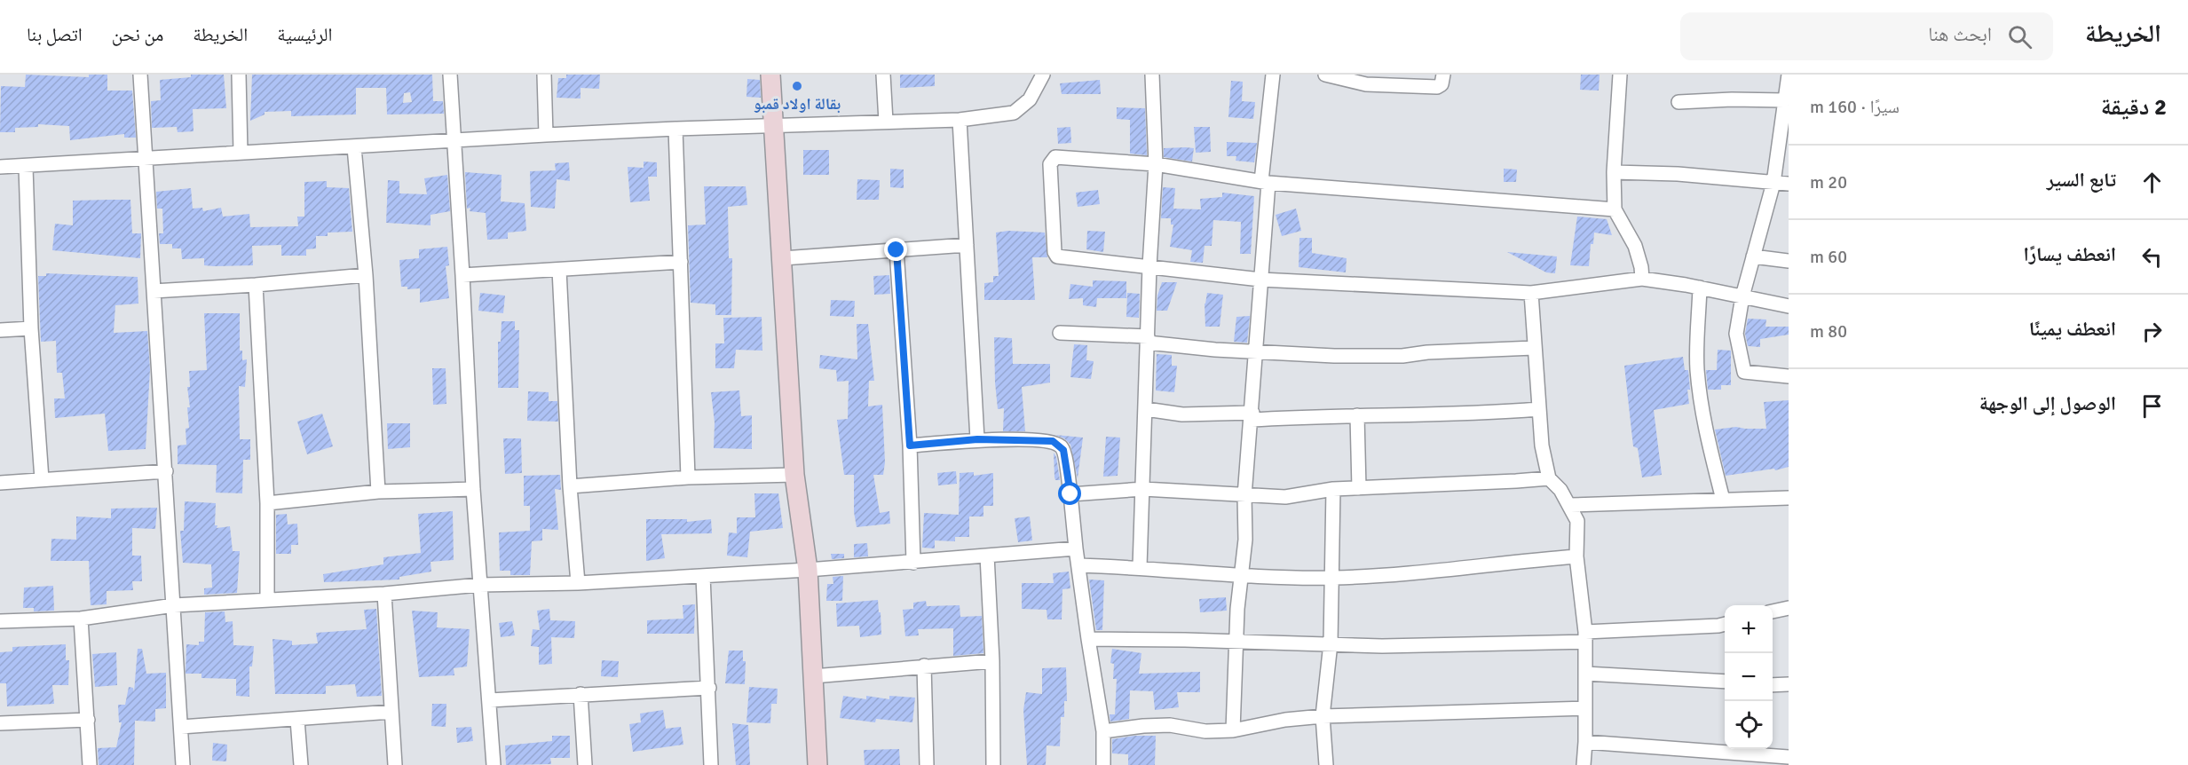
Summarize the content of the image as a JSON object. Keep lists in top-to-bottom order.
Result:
{
  "places": ["بقالة اولاد قمبو"],
  "page": {
    "header": "الخريطة",
    "search": "ابحث هنا",
    "nav": [
      "الرئيسية",
      "الخريطة",
      "من نحن",
      "اتصل بنا"
    ],
    "heading": ["2 دقيقة", "سيرًا · 160 m"],
    "list": [
      ["تابع السير", "20 m"],
      ["انعطف يسارًا", "60 m"],
      ["انعطف يمينًا", "80 m"],
      "الوصول إلى الوجهة"
    ],
    "map_buttons": ["+", "−"]
  }
}
